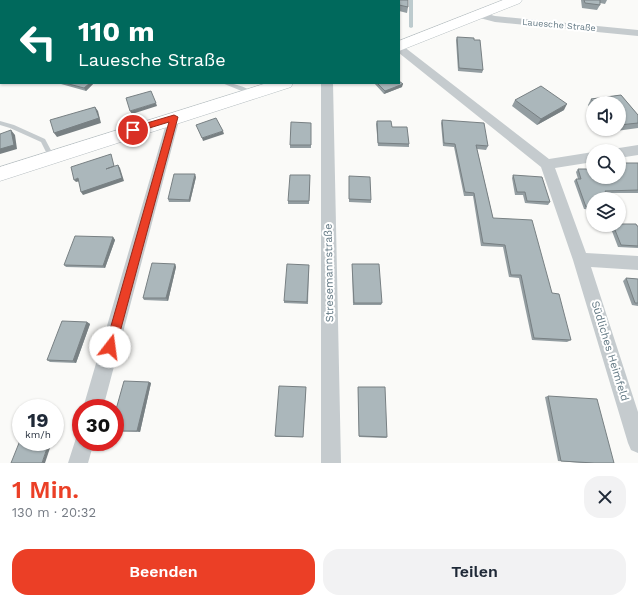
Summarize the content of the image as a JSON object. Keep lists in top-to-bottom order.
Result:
{
  "streets": {
    "street": ["Lauesche Straße", "Stresemannstraße", "Südliches Heimfeld"]
  },
  "page": {
    "turn": ["110 m", "Lauesche Straße"],
    "speed": "19 km/h",
    "limit": "30",
    "heading": ["1 Min.", "130 m · 20:32"],
    "buttons": ["Beenden", "Teilen"]
  }
}
